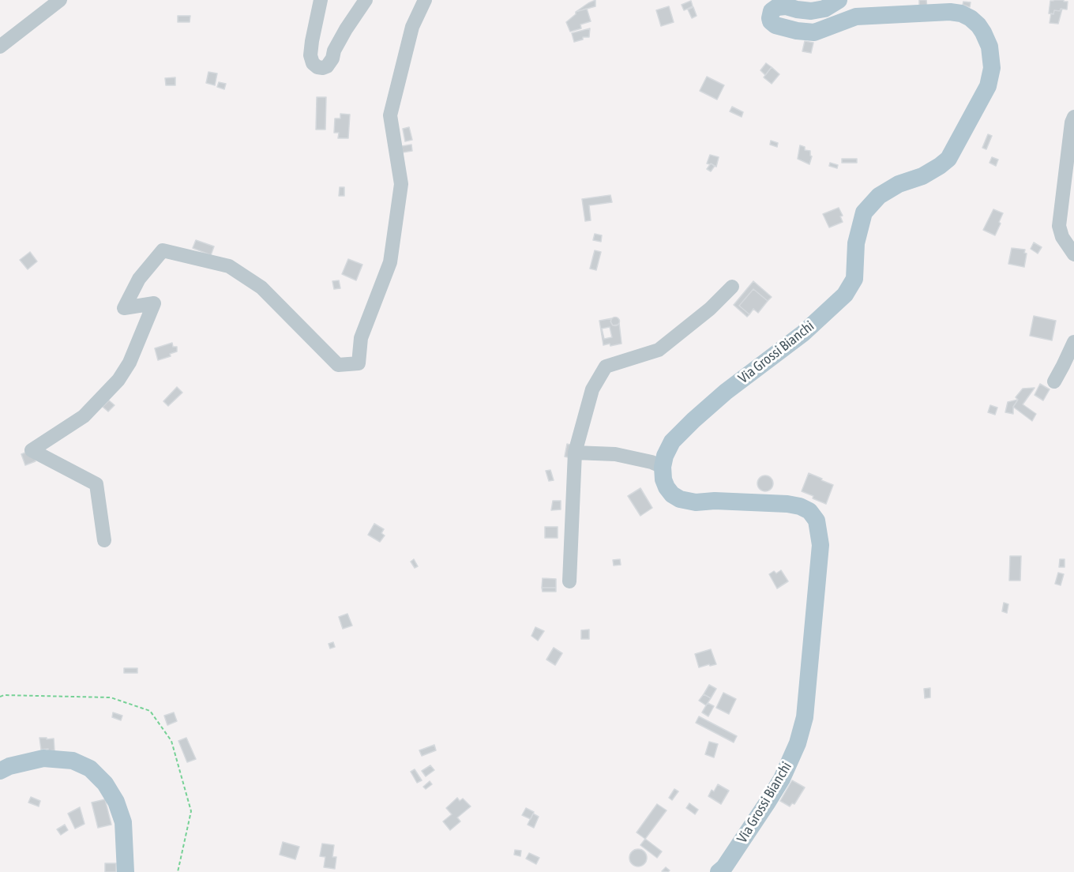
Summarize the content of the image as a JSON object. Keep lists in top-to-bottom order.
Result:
{
  "streets": {
    "main road": ["Via Grossi Bianchi"]
  }
}
